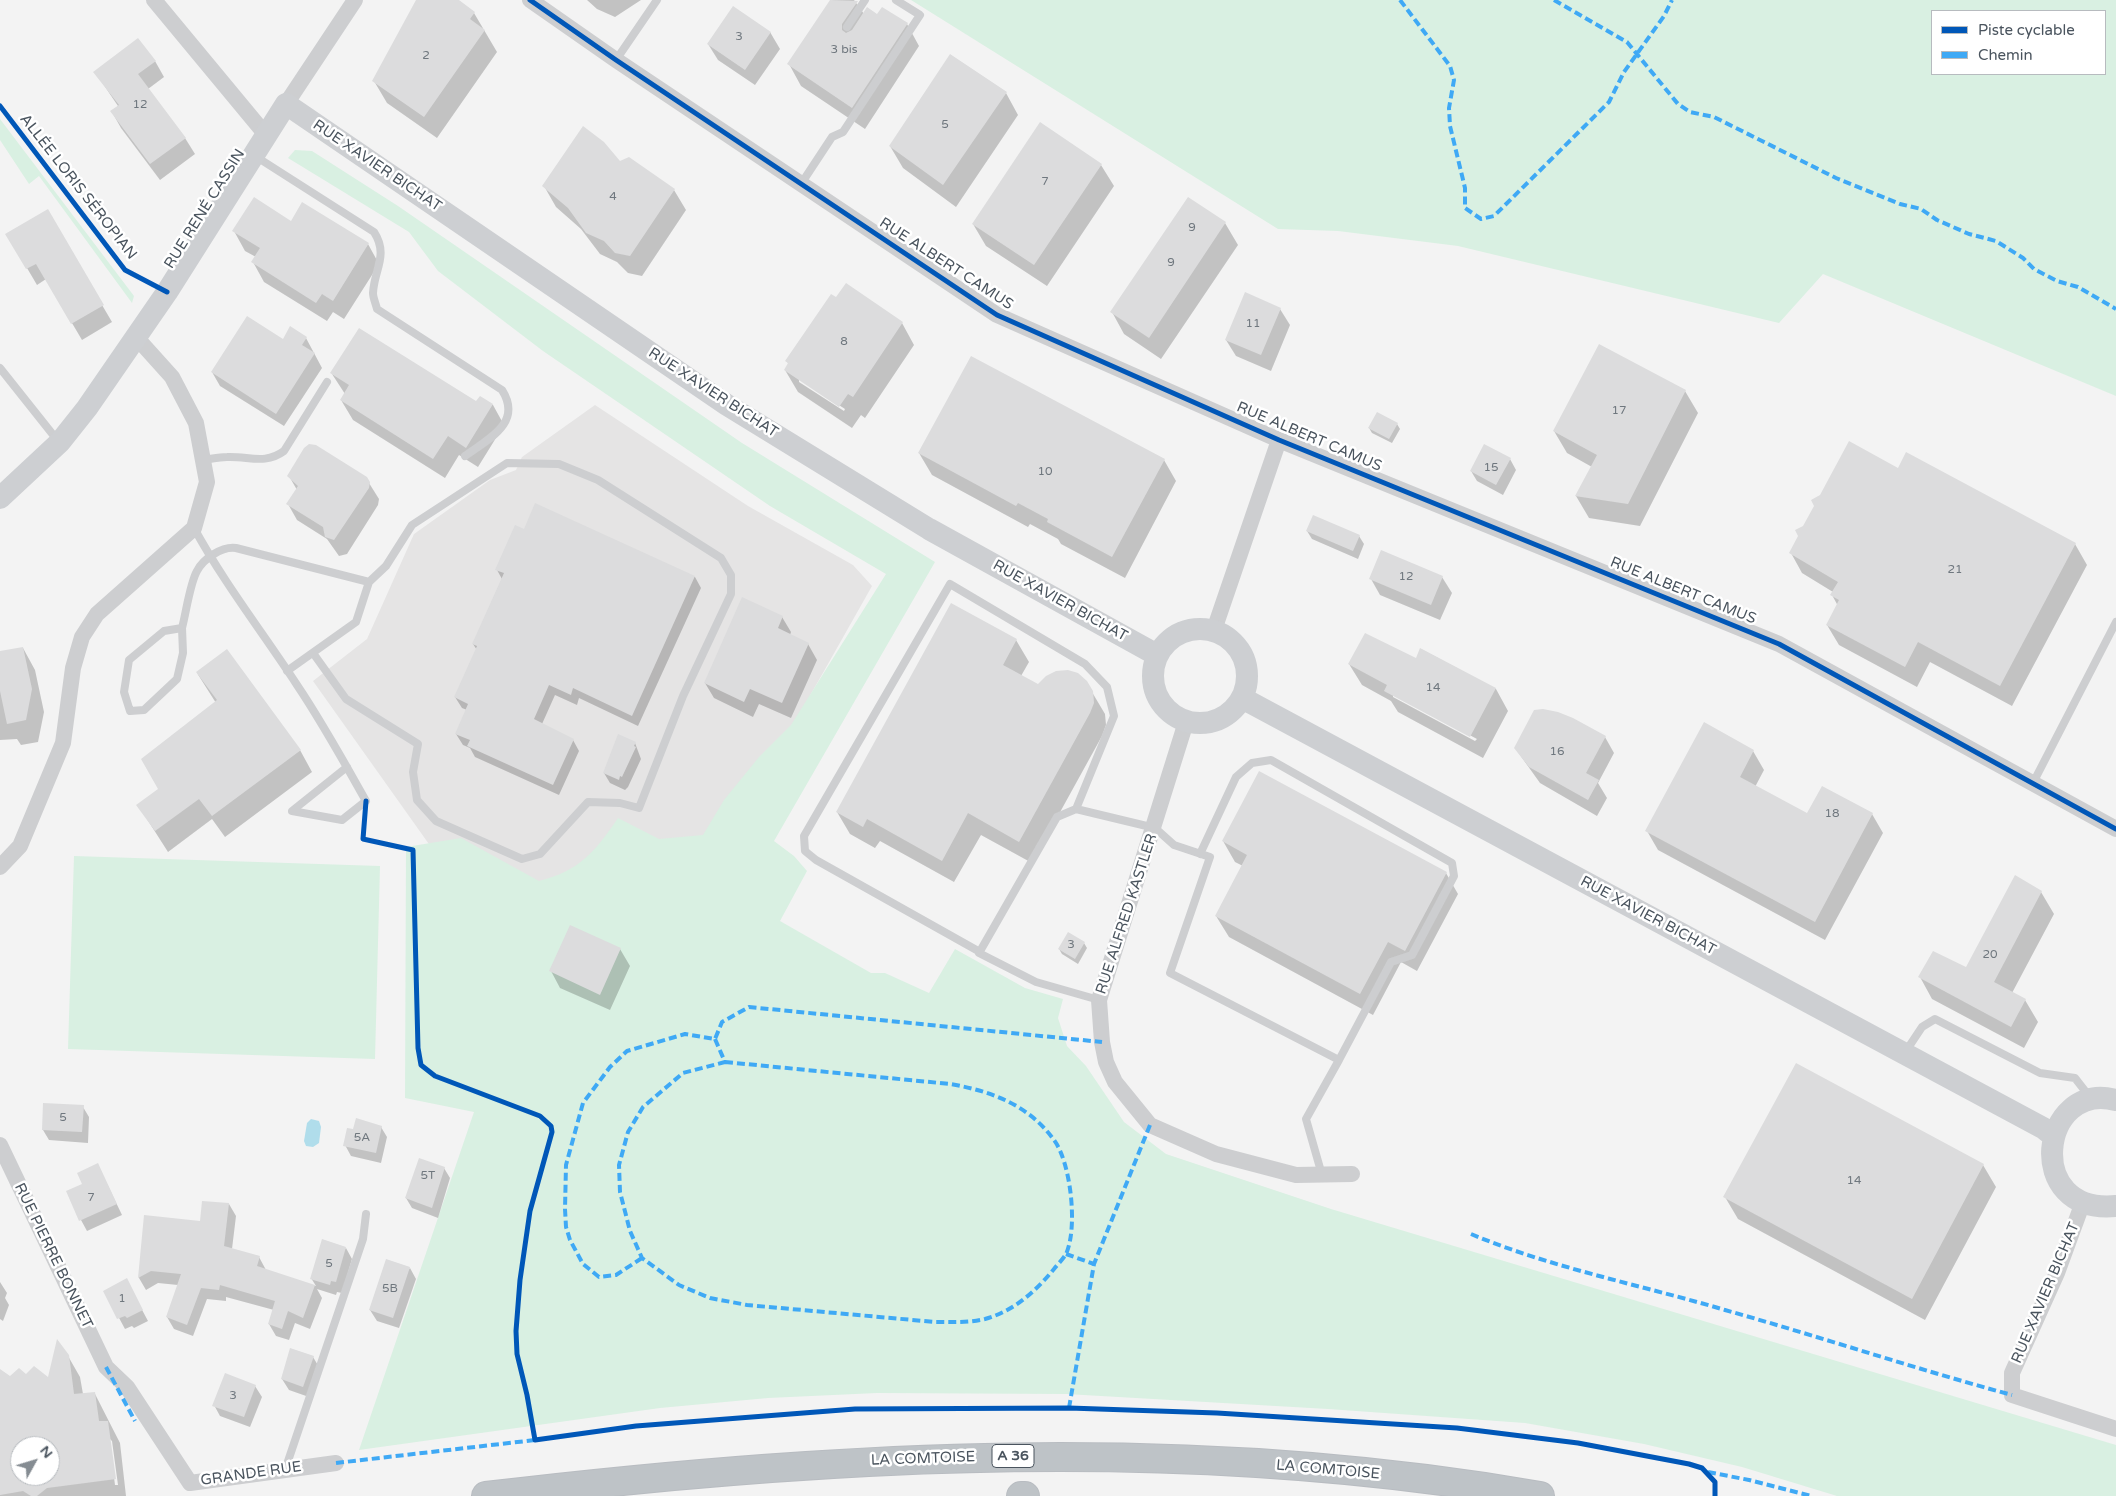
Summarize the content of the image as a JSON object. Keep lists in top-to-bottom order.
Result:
{
  "streets": {
    "highway": ["A 36", "LA COMTOISE"],
    "main road": ["RUE XAVIER BICHAT", "RUE RENÉ CASSIN"],
    "street": [
      "RUE ALBERT CAMUS",
      "RUE ALFRED KASTLER",
      "RUE PIERRE BONNET",
      "GRANDE RUE"
    ],
    "cycle path": ["ALLÉE LORIS SÉROPIAN"]
  },
  "crossings": [
    ["RUE XAVIER BICHAT", "RUE RENÉ CASSIN"],
    ["RUE XAVIER BICHAT", "RUE ALFRED KASTLER"],
    ["RUE PIERRE BONNET", "GRANDE RUE"]
  ],
  "house_numbers": [
    "3",
    "3 bis",
    "2",
    "12",
    "5",
    "7",
    "4",
    "9",
    "9",
    "11",
    "8",
    "17",
    "15",
    "10",
    "21",
    "12",
    "14",
    "16",
    "18",
    "3",
    "20",
    "5",
    "5A",
    "5T",
    "14",
    "7",
    "5",
    "5B",
    "1",
    "3"
  ],
  "legend": ["Piste cyclable", "Chemin"],
  "north": "top right"
}
